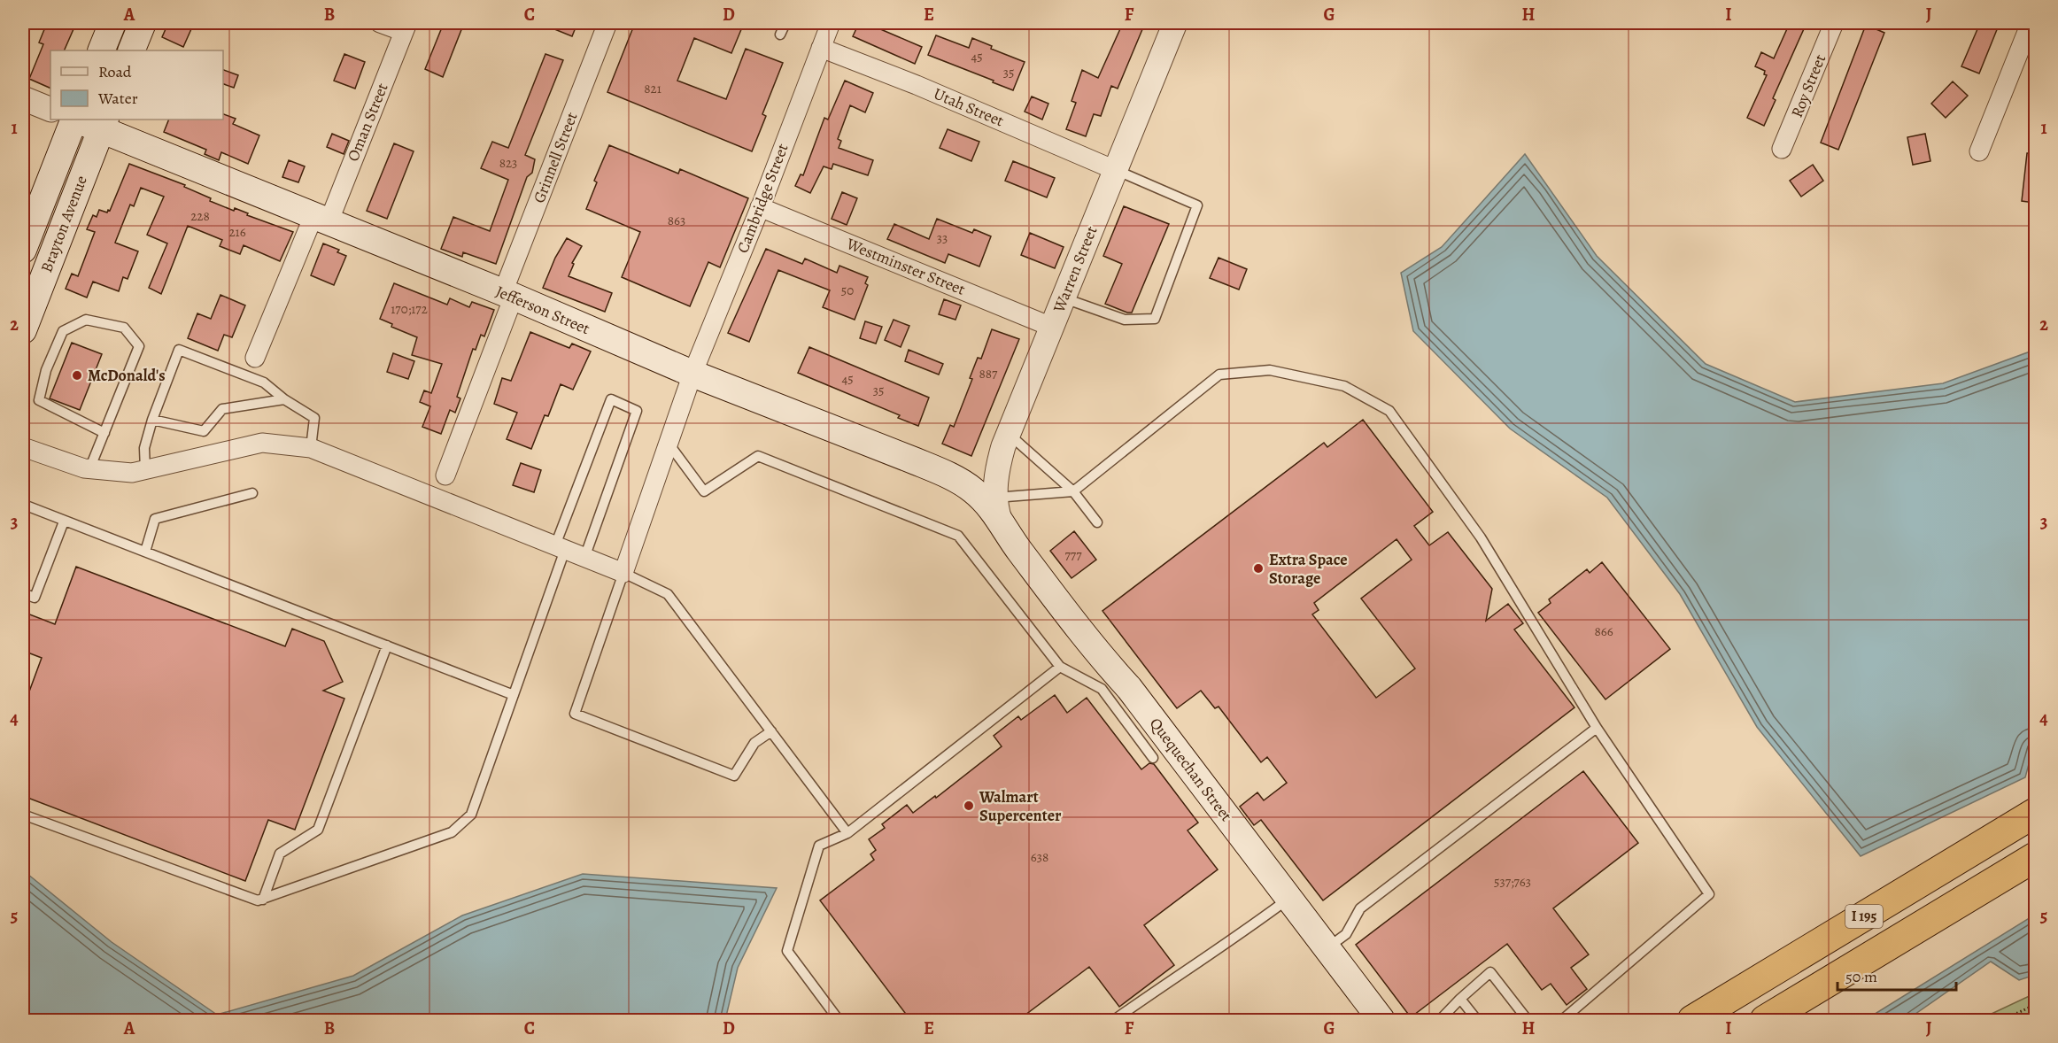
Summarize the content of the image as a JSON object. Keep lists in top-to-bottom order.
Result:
{
  "streets": {
    "highway": ["I 195"],
    "main road": ["Brayton Avenue", "Jefferson Street", "Quequechan Street"],
    "street": [
      "Roy Street",
      "Utah Street",
      "Oman Street",
      "Grinnell Street",
      "Cambridge Street",
      "Westminster Street",
      "Warren Street"
    ]
  },
  "crossings": [
    ["Utah Street", "Cambridge Street"],
    ["Utah Street", "Warren Street"],
    ["Oman Street", "Jefferson Street"],
    ["Grinnell Street", "Jefferson Street"],
    ["Cambridge Street", "Westminster Street"],
    ["Cambridge Street", "Jefferson Street"],
    ["Brayton Avenue", "Jefferson Street"],
    ["Westminster Street", "Warren Street"],
    ["Warren Street", "Jefferson Street"],
    ["Warren Street", "Quequechan Street"],
    ["Jefferson Street", "Quequechan Street"]
  ],
  "places": ["McDonald's", "Extra Space Storage", "Walmart Supercenter"],
  "house_numbers": [
    "45",
    "35",
    "821",
    "823",
    "228",
    "863",
    "216",
    "33",
    "50",
    "170;172",
    "887",
    "45",
    "35",
    "777",
    "866",
    "638",
    "537;763"
  ],
  "legend": ["Road", "Water"],
  "scale_bar": "50 m",
  "grid": {
    "columns": [
      "A",
      "B",
      "C",
      "D",
      "E",
      "F",
      "G",
      "H",
      "I",
      "J"
    ],
    "rows": [
      "1",
      "2",
      "3",
      "4",
      "5"
    ]
  }
}
